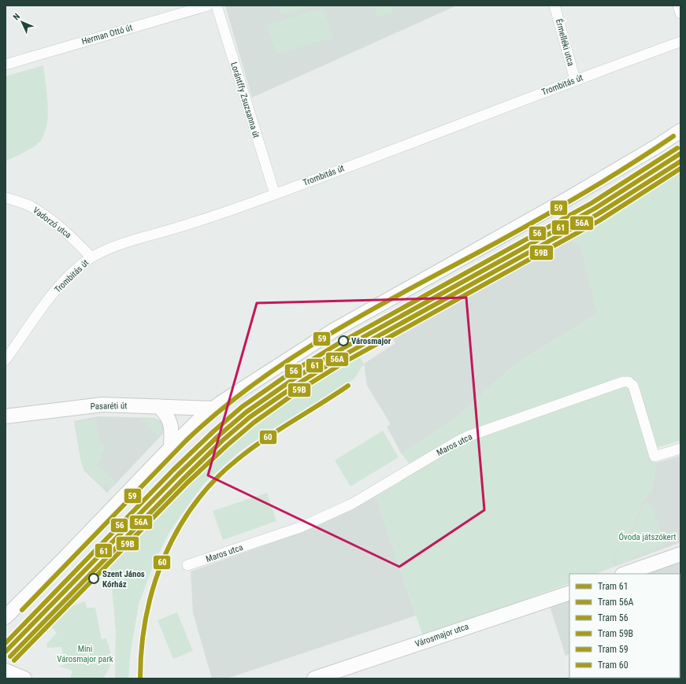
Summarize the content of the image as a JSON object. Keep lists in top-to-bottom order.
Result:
{
  "streets": {
    "main road": ["Pasaréti út", "Városmajor utca"],
    "street": [
      "Herman Ottó út",
      "Érmelléki utca",
      "Trombitás út",
      "Lorántffy Zsuzsanna út",
      "Vadorzó utca",
      "Maros utca"
    ]
  },
  "crossings": [
    ["Érmelléki utca", "Trombitás út"],
    ["Trombitás út", "Lorántffy Zsuzsanna út"],
    ["Trombitás út", "Vadorzó utca"]
  ],
  "parks": ["Óvoda játszókert", "Mini Városmajor park"],
  "places": ["Városmajor", "Szent János Kórház"],
  "lines": [
    "tram line 59",
    "tram line 56",
    "tram line 61",
    "tram line 56A",
    "tram line 59B",
    "tram line 60"
  ],
  "legend": [
    "Tram 61",
    "Tram 56A",
    "Tram 56",
    "Tram 59B",
    "Tram 59",
    "Tram 60"
  ],
  "north": "top left"
}
